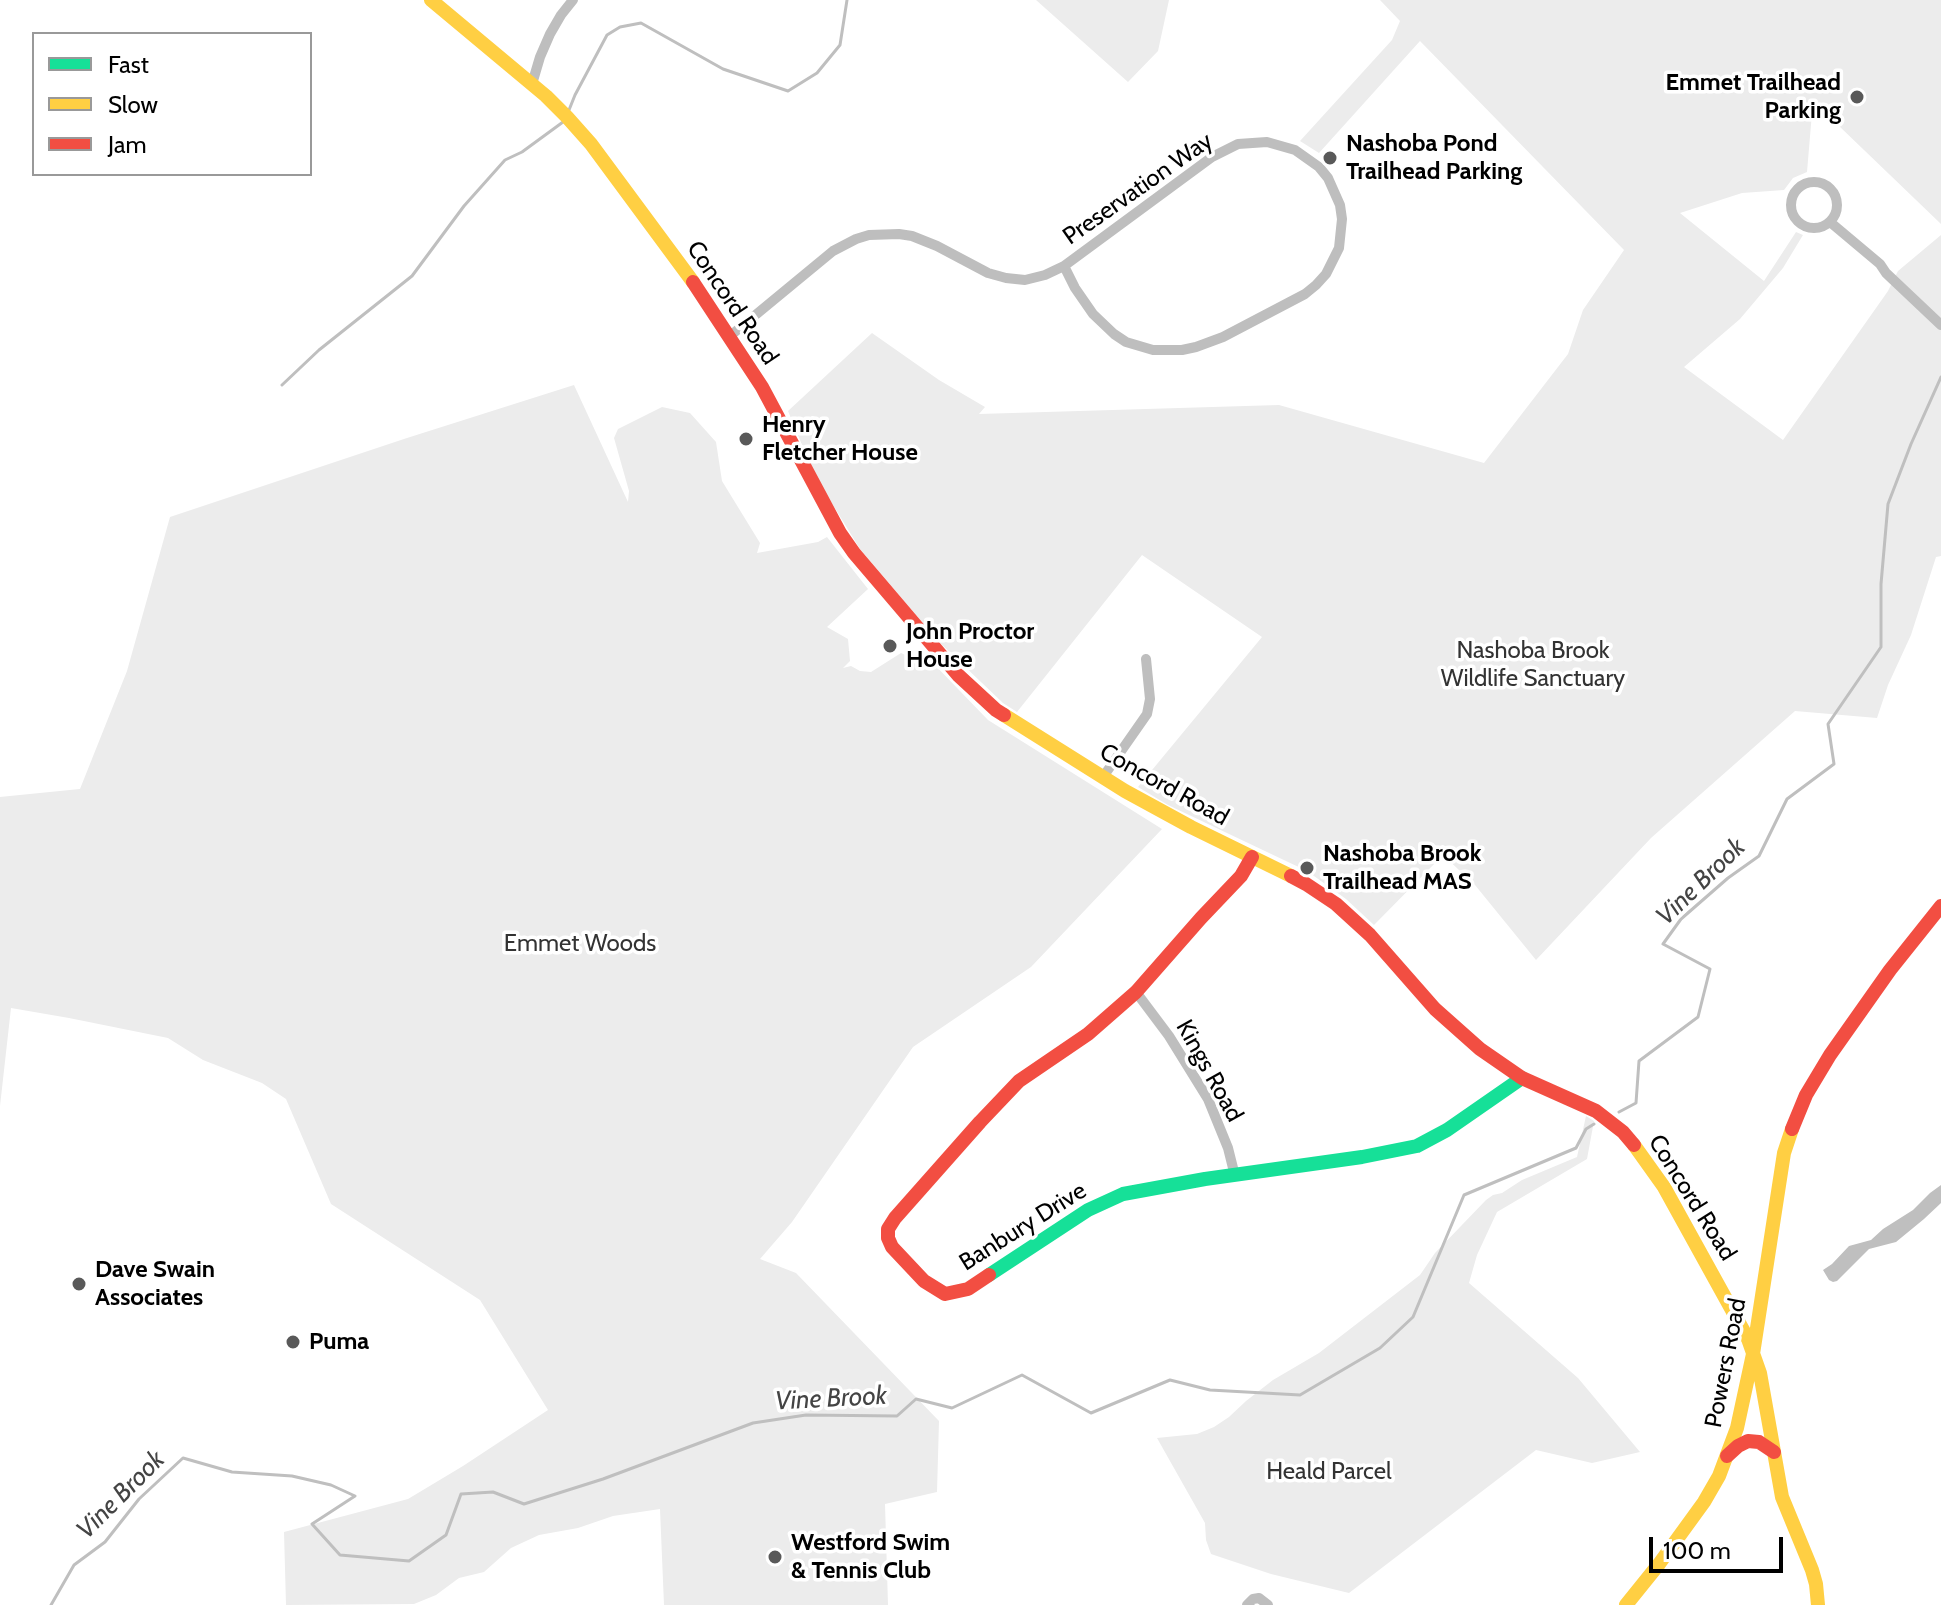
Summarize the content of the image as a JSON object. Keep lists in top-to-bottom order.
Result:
{
  "streets": {
    "main road": ["Concord Road", "Banbury Drive", "Powers Road"],
    "street": ["Preservation Way", "Kings Road"]
  },
  "crossings": [
    ["Preservation Way", "Concord Road"],
    ["Concord Road", "Banbury Drive"],
    ["Concord Road", "Powers Road"],
    ["Kings Road", "Banbury Drive"]
  ],
  "water": ["Vine Brook"],
  "parks": ["Nashoba Brook Wildlife Sanctuary", "Emmet Woods", "Heald Parcel"],
  "places": [
    "Emmet Trailhead Parking",
    "Nashoba Pond Trailhead Parking",
    "Henry Fletcher House",
    "John Proctor House",
    "Nashoba Brook Trailhead MAS",
    "Dave Swain Associates",
    "Puma",
    "Westford Swim & Tennis Club"
  ],
  "legend": ["Fast", "Slow", "Jam"],
  "scale_bar": "100 m"
}
